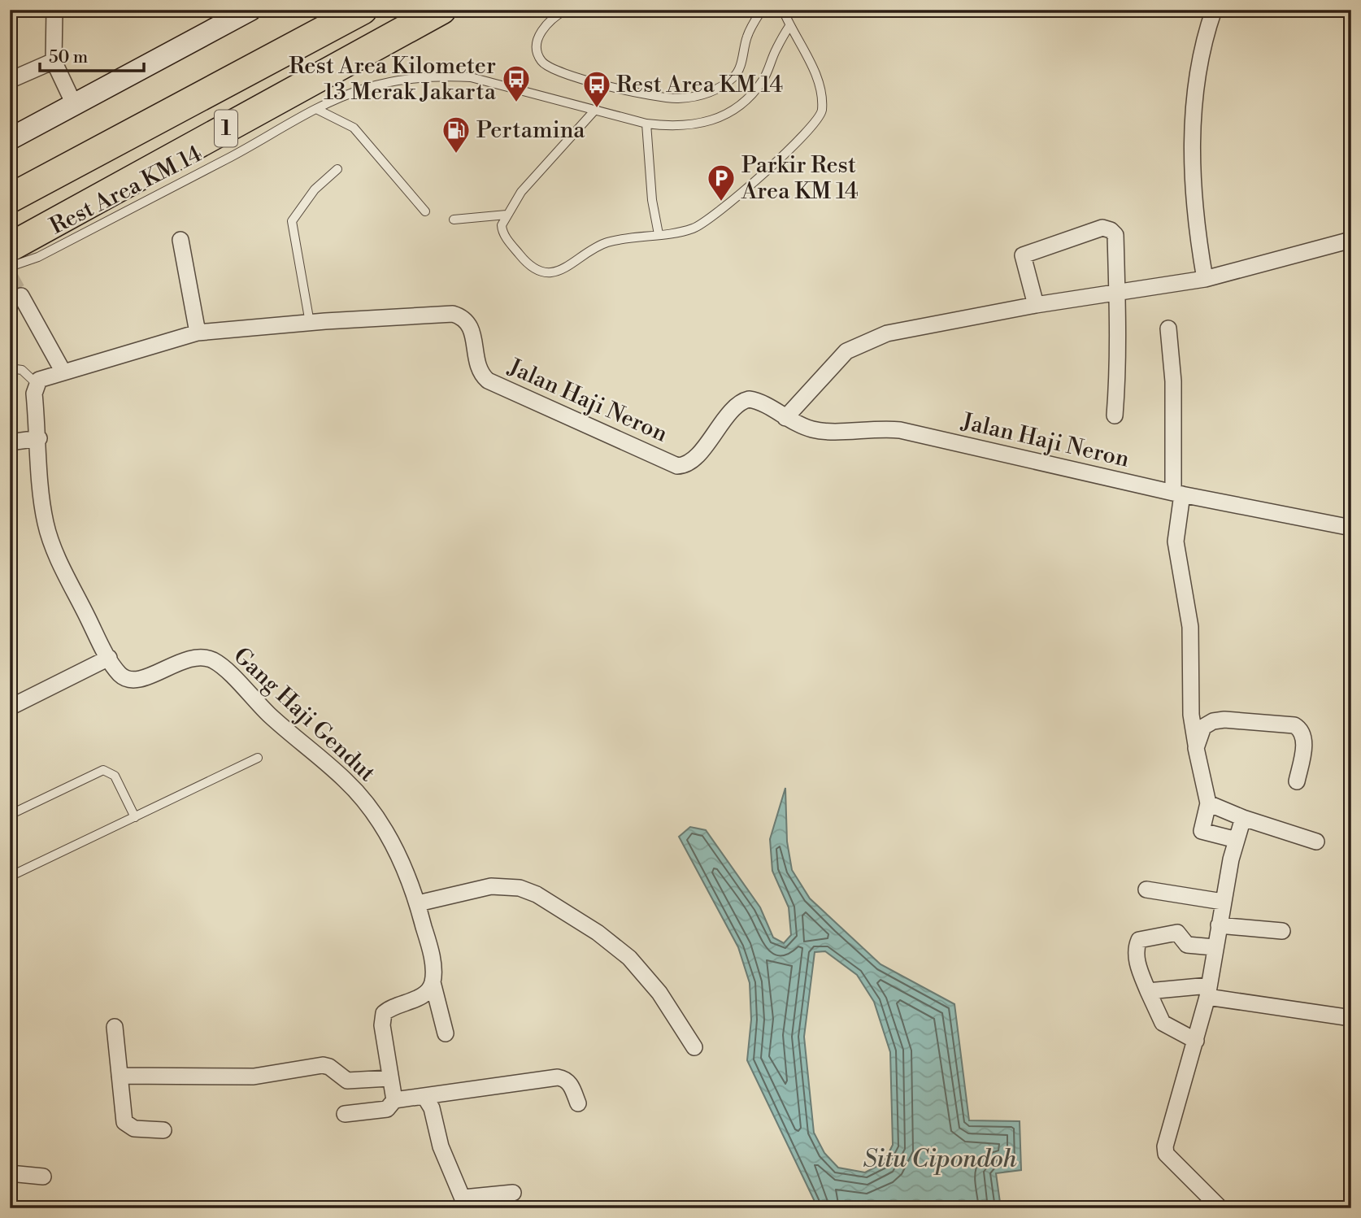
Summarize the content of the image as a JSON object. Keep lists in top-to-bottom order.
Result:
{
  "streets": {
    "highway": ["1"],
    "street": ["Jalan Haji Neron", "Gang Haji Gendut"],
    "lane": ["Rest Area KM 14"]
  },
  "water": ["Situ Cipondoh"],
  "places": {
    "bus stop": ["Rest Area Kilometer 13 Merak Jakarta", "Rest Area KM 14"],
    "fuel station": ["Pertamina"],
    "parking": ["Parkir Rest Area KM 14"]
  },
  "scale_bar": "50 m"
}
